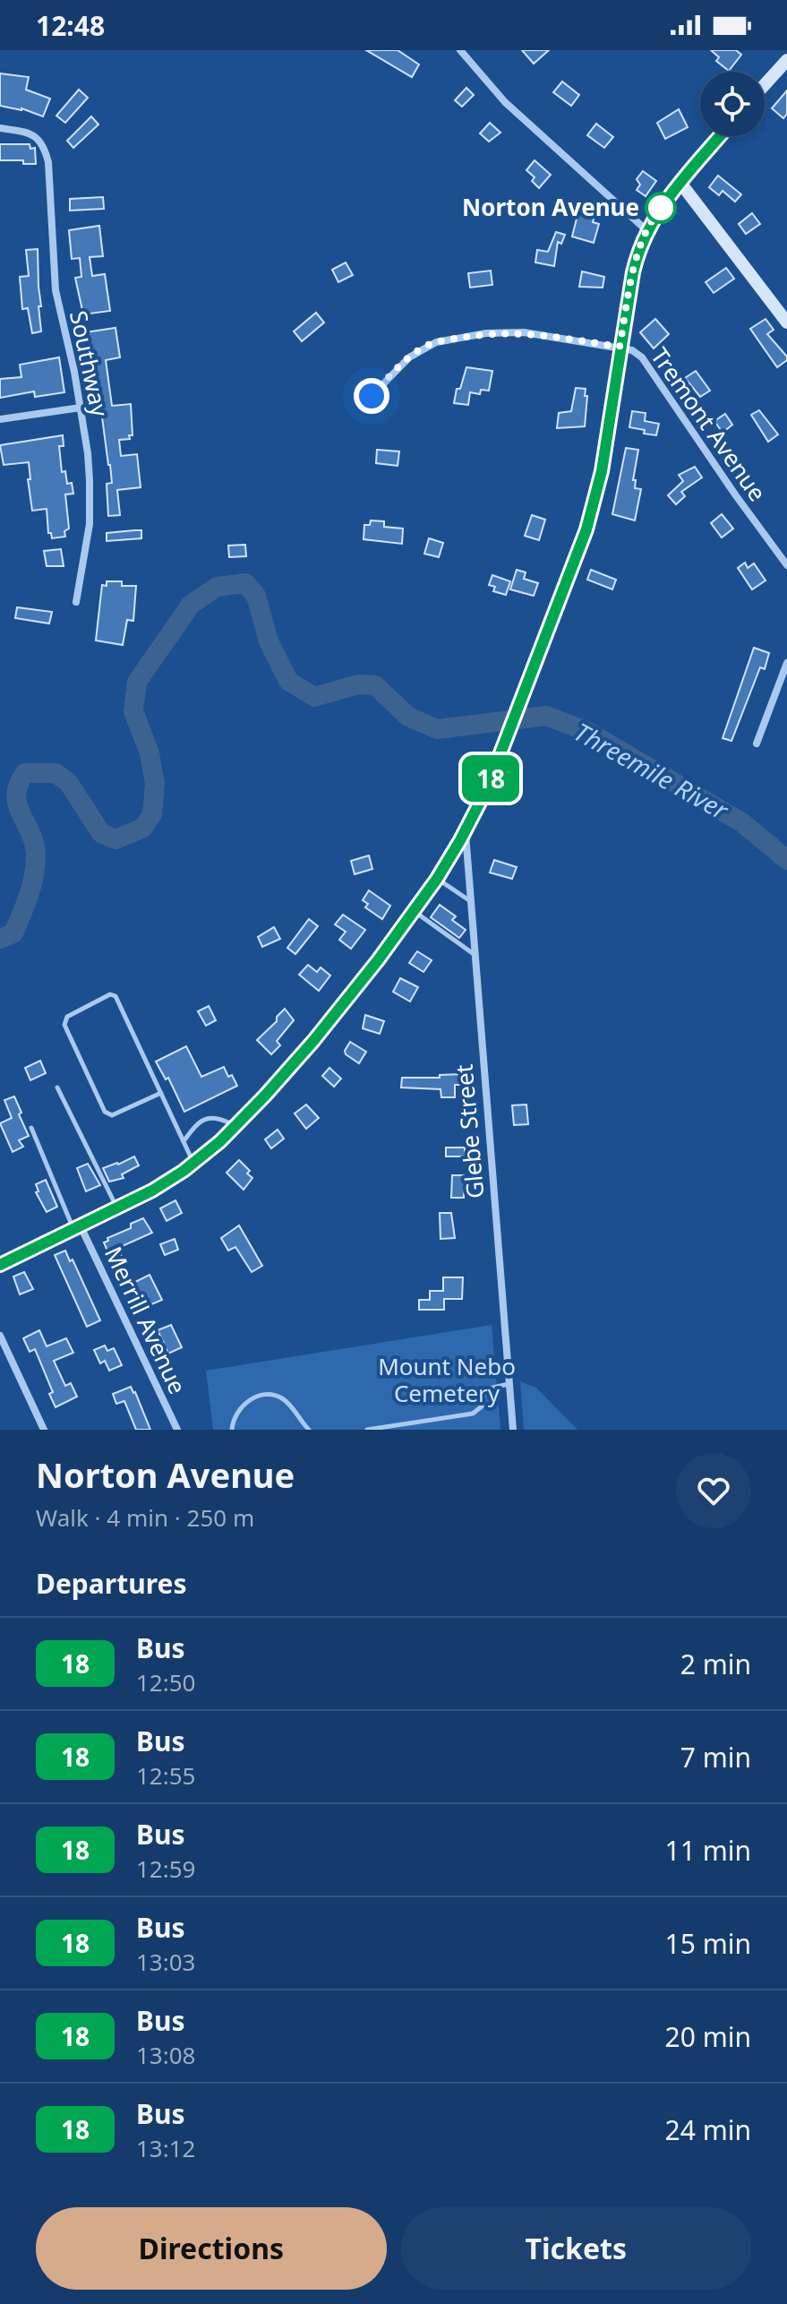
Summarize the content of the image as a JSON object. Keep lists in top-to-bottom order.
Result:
{
  "streets": {
    "street": [
      "Southway",
      "Tremont Avenue",
      "Glebe Street",
      "Merrill Avenue"
    ]
  },
  "water": ["Threemile River"],
  "parks": ["Mount Nebo Cemetery"],
  "places": ["Norton Avenue"],
  "lines": ["bus line 18"],
  "page": {
    "status": "12:48",
    "on_map": "18",
    "heading": [
      ["Norton Avenue", "Walk · 4 min · 250 m"],
      "Departures"
    ],
    "list": [
      {
        "mark": "18",
        "name": "Bus",
        "note": "12:50",
        "value": "2 min"
      },
      {
        "mark": "18",
        "name": "Bus",
        "note": "12:55",
        "value": "7 min"
      },
      {
        "mark": "18",
        "name": "Bus",
        "note": "12:59",
        "value": "11 min"
      },
      {
        "mark": "18",
        "name": "Bus",
        "note": "13:03",
        "value": "15 min"
      },
      {
        "mark": "18",
        "name": "Bus",
        "note": "13:08",
        "value": "20 min"
      },
      {
        "mark": "18",
        "name": "Bus",
        "note": "13:12",
        "value": "24 min"
      }
    ],
    "buttons": ["Directions", "Tickets"]
  }
}
